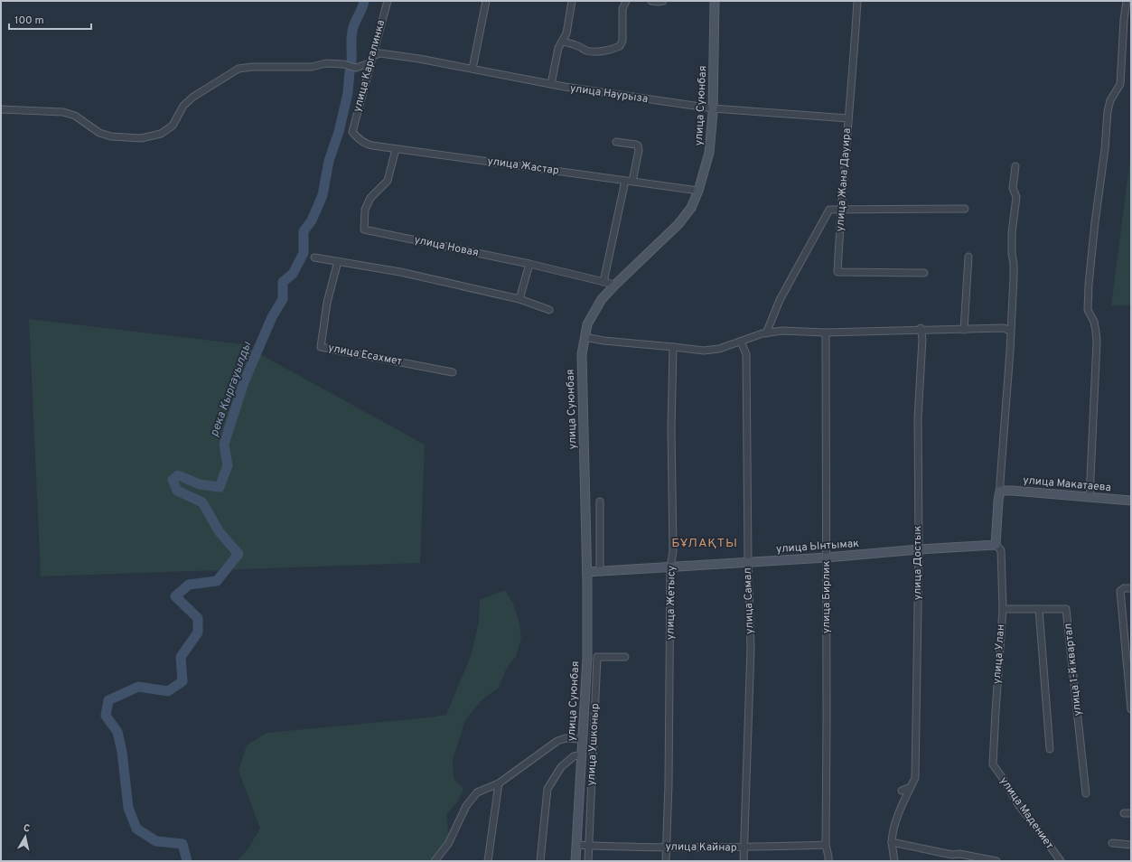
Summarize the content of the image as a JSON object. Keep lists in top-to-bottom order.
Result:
{
  "streets": {
    "main road": ["улица Суюнбая", "улица Макатаева", "улица Ынтымак"],
    "street": [
      "улица Каргалинка",
      "улица Наурыза",
      "улица Жастар",
      "улица Жана Дауира",
      "улица Новая",
      "улица Есахмет",
      "улица Достык",
      "улица Бирлик",
      "улица Самал",
      "улица Жетысу",
      "улица Улан",
      "улица 1-й квартал",
      "улица Ушконыр",
      "улица Мадениет",
      "улица Кайнар"
    ]
  },
  "crossings": [
    ["улица Каргалинка", "улица Наурыза"],
    ["улица Каргалинка", "улица Жастар"],
    ["улица Наурыза", "улица Суюнбая"],
    ["улица Наурыза", "улица Жана Дауира"],
    ["улица Суюнбая", "улица Жастар"],
    ["улица Суюнбая", "улица Новая"],
    ["улица Суюнбая", "улица Ынтымак"],
    ["улица Суюнбая", "улица Кайнар"],
    ["улица Жастар", "улица Новая"],
    ["улица Ынтымак", "улица Достык"],
    ["улица Ынтымак", "улица Бирлик"],
    ["улица Ынтымак", "улица Самал"],
    ["улица Ынтымак", "улица Жетысу"],
    ["улица Ынтымак", "улица Улан"],
    ["улица Бирлик", "улица Кайнар"],
    ["улица Самал", "улица Кайнар"],
    ["улица Жетысу", "улица Кайнар"],
    ["улица Улан", "улица 1-й квартал"],
    ["улица Улан", "улица Мадениет"],
    ["улица Ушконыр", "улица Кайнар"]
  ],
  "districts": ["БҰЛАҚТЫ"],
  "water": ["река Кыргауылды"],
  "scale_bar": "100 m",
  "north": "top"
}
